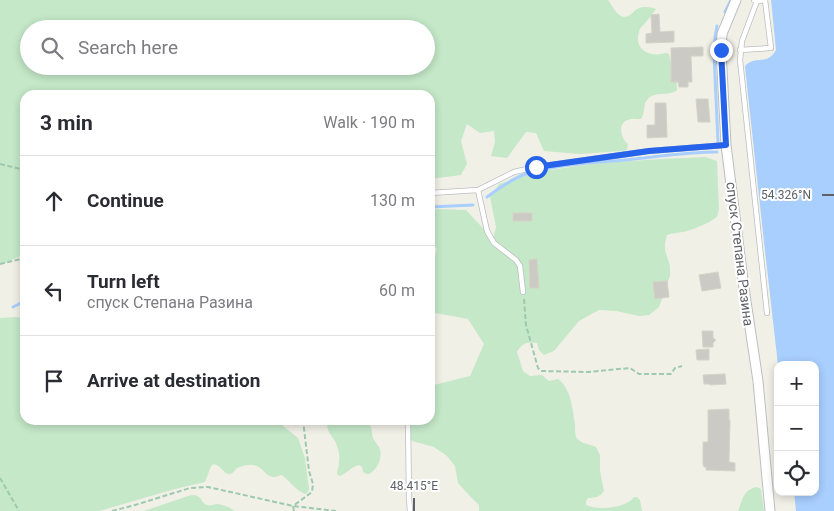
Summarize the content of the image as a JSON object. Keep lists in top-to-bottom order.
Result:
{
  "streets": {
    "street": ["спуск Степана Разина"]
  },
  "page": {
    "search": "Search here",
    "heading": ["3 min", "Walk · 190 m"],
    "list": [
      ["Continue", "130 m"],
      ["Turn left", "спуск Степана Разина", "60 m"],
      "Arrive at destination"
    ],
    "map_buttons": ["+", "−"]
  },
  "coordinates": ["54.326°N", "48.415°E"]
}
